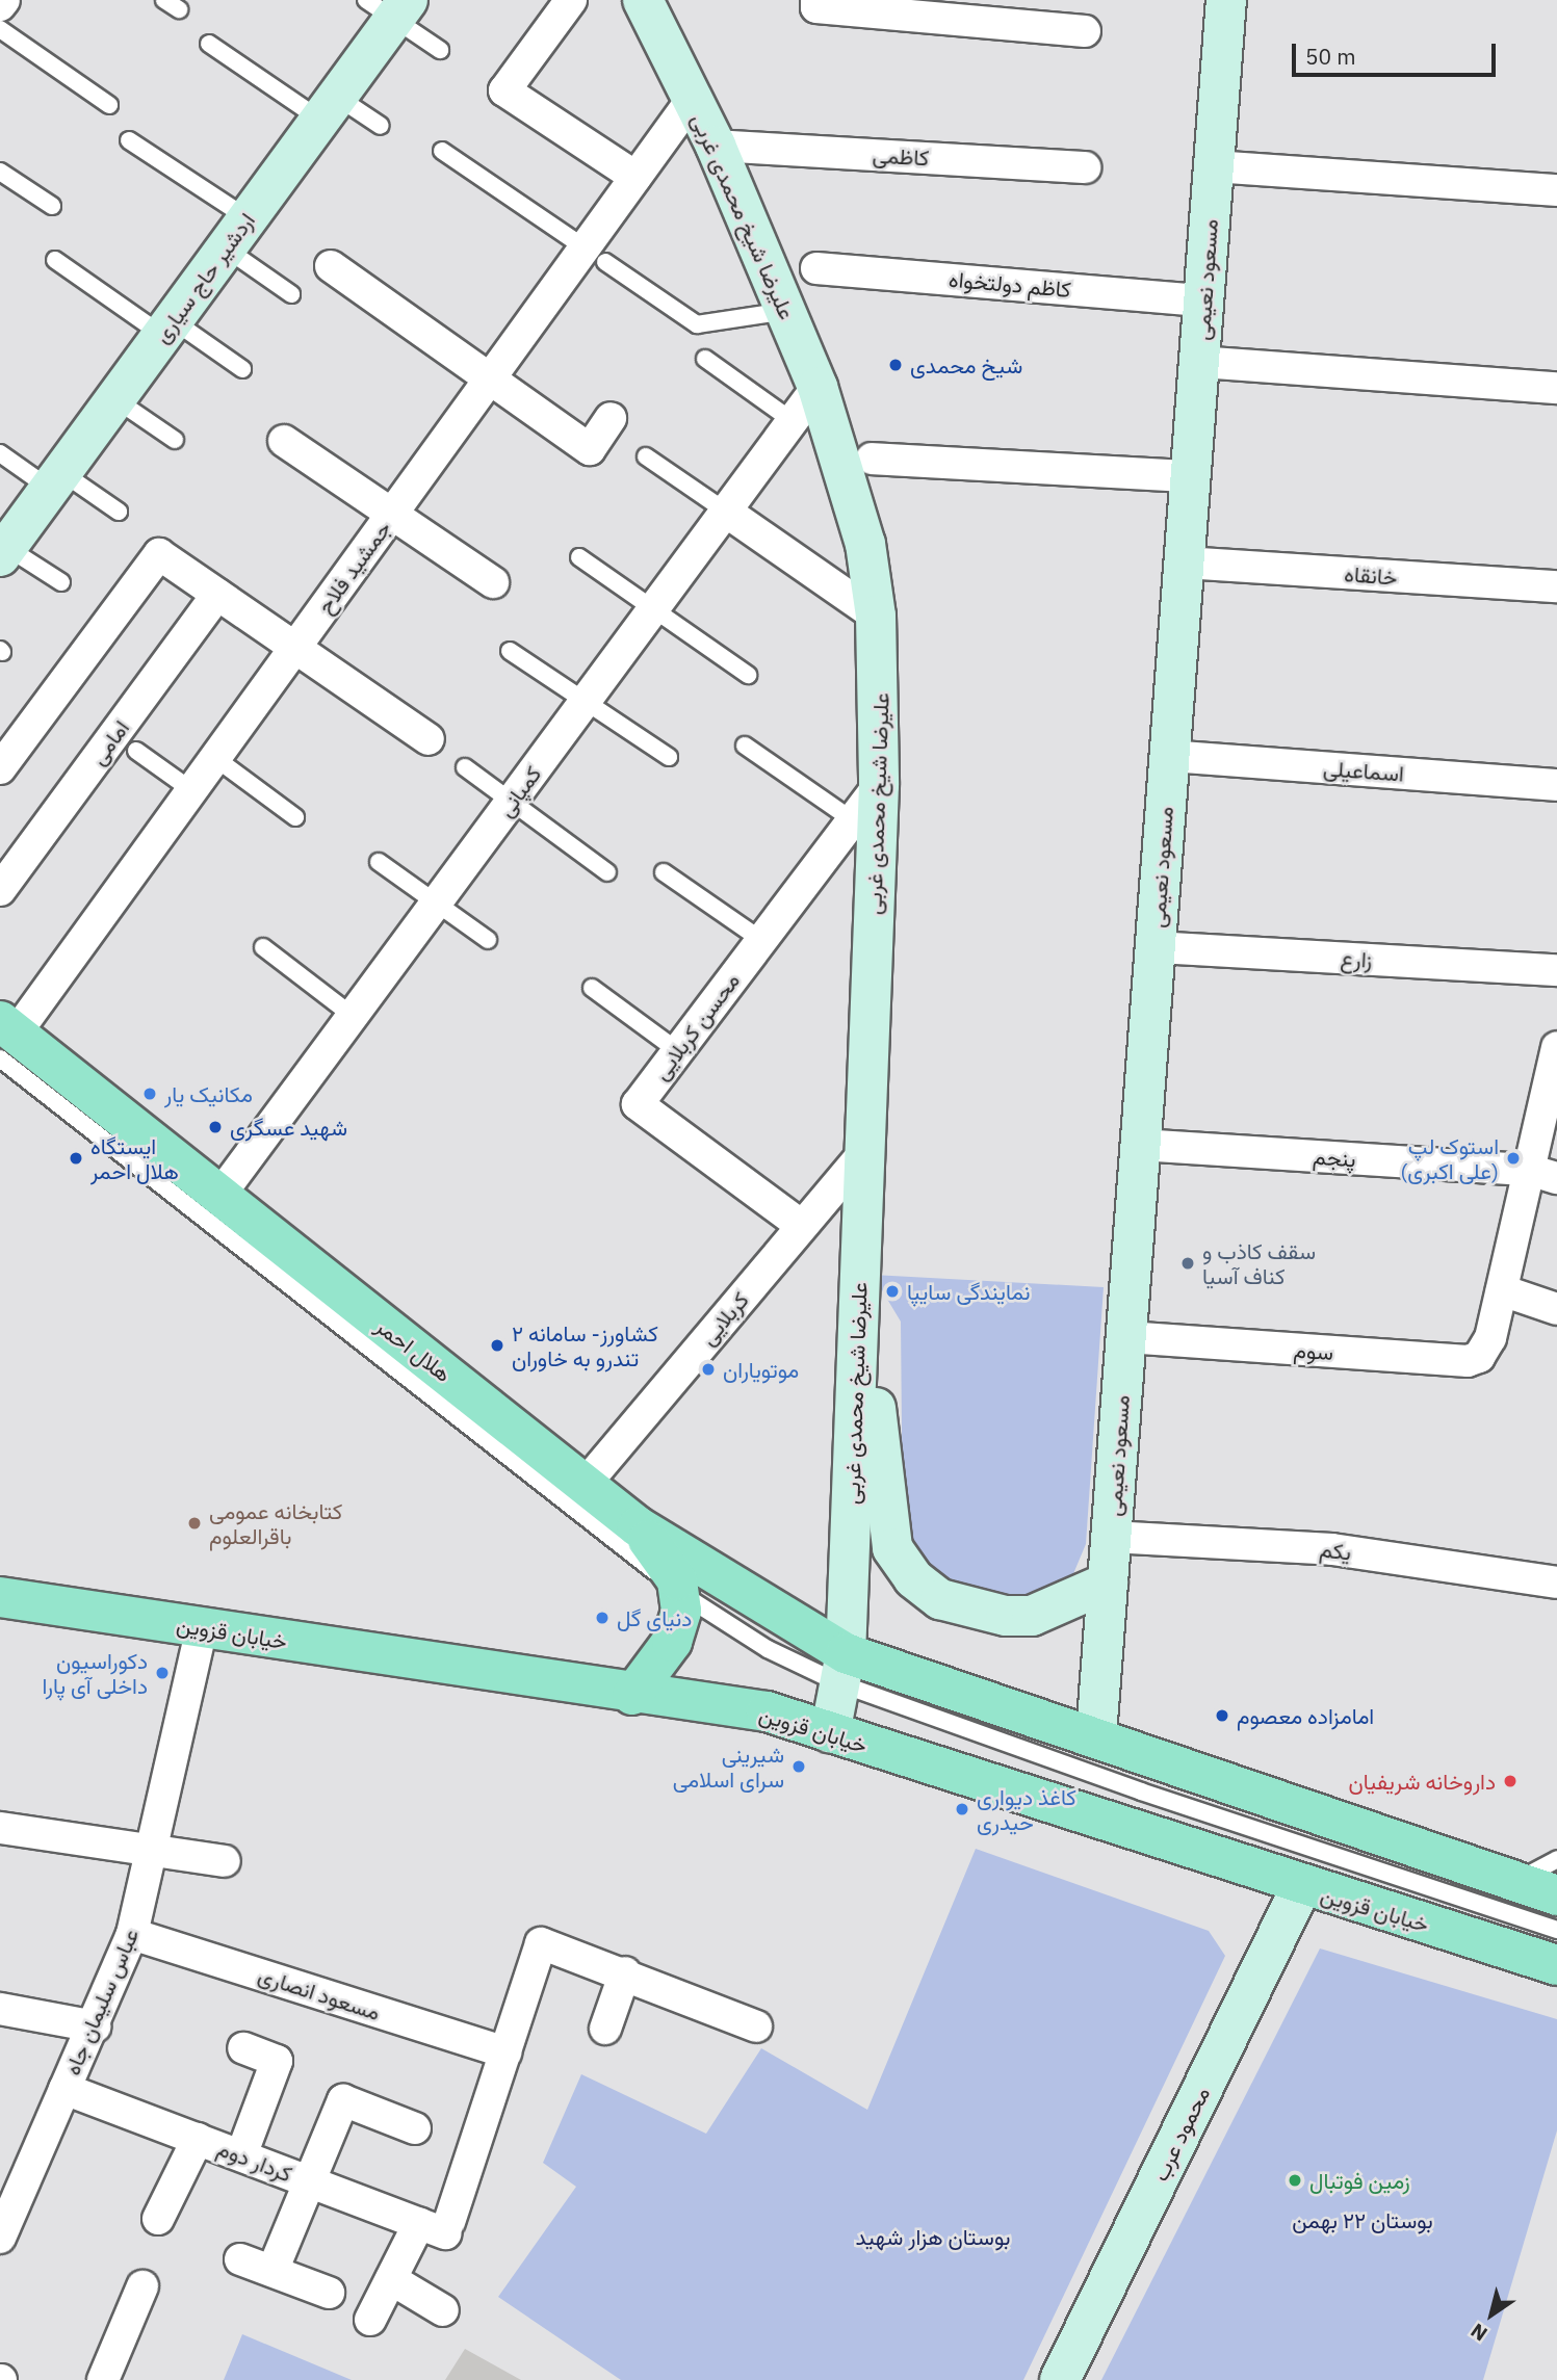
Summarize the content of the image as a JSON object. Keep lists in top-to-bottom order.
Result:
{
  "streets": {
    "main road": [
      "علیرضا شیخ محمدی غربی",
      "اردشیر حاج سیاری",
      "مسعود نعیمی",
      "هلال احمر",
      "خیابان قزوین",
      "محمود عرب"
    ],
    "street": [
      "کاظمی",
      "کاظم دولتخواه",
      "جمشید فلاح",
      "خانقاه",
      "امامی",
      "اسماعیلی",
      "کمپانی",
      "زارع",
      "محسن کربلایی",
      "پنجم",
      "کربلایی",
      "سوم",
      "یکم",
      "مسعود انصاری",
      "عباس سلیمان جاه",
      "کردار دوم"
    ]
  },
  "crossings": [
    ["کاظمی", "علیرضا شیخ محمدی غربی"],
    ["علیرضا شیخ محمدی غربی", "جمشید فلاح"],
    ["علیرضا شیخ محمدی غربی", "کمپانی"],
    ["علیرضا شیخ محمدی غربی", "محسن کربلایی"],
    ["علیرضا شیخ محمدی غربی", "کربلایی"],
    ["علیرضا شیخ محمدی غربی", "هلال احمر"],
    ["علیرضا شیخ محمدی غربی", "خیابان قزوین"],
    ["مسعود نعیمی", "کاظم دولتخواه"],
    ["مسعود نعیمی", "خانقاه"],
    ["مسعود نعیمی", "اسماعیلی"],
    ["مسعود نعیمی", "زارع"],
    ["مسعود نعیمی", "پنجم"],
    ["مسعود نعیمی", "سوم"],
    ["مسعود نعیمی", "یکم"],
    ["جمشید فلاح", "هلال احمر"],
    ["کمپانی", "هلال احمر"],
    ["محسن کربلایی", "کربلایی"],
    ["کربلایی", "هلال احمر"],
    ["خیابان قزوین", "عباس سلیمان جاه"],
    ["خیابان قزوین", "محمود عرب"],
    ["مسعود انصاری", "عباس سلیمان جاه"],
    ["عباس سلیمان جاه", "کردار دوم"]
  ],
  "parks": ["بوستان ۲۲ بهمن", "بوستان هزار شهید"],
  "places": [
    "شیخ محمدی",
    "مکانیک یار",
    "شهید عسگری",
    "ایستگاه هلال احمر",
    "استوک لپ (علی اکبری)",
    "سقف کاذب و کناف آسیا",
    "نمایندگی سایپا",
    "کشاورز- سامانه ۲ تندرو به خاوران",
    "موتویاران",
    "کتابخانه عمومی باقرالعلوم",
    "دنیای گل",
    "دکوراسیون داخلی آی پارا",
    "امامزاده معصوم",
    "شیرینی سرای اسلامی",
    "داروخانه شریفیان",
    "کاغذ دیواری حیدری",
    "زمین فوتبال"
  ],
  "scale_bar": "50 m",
  "north": "bottom left"
}
